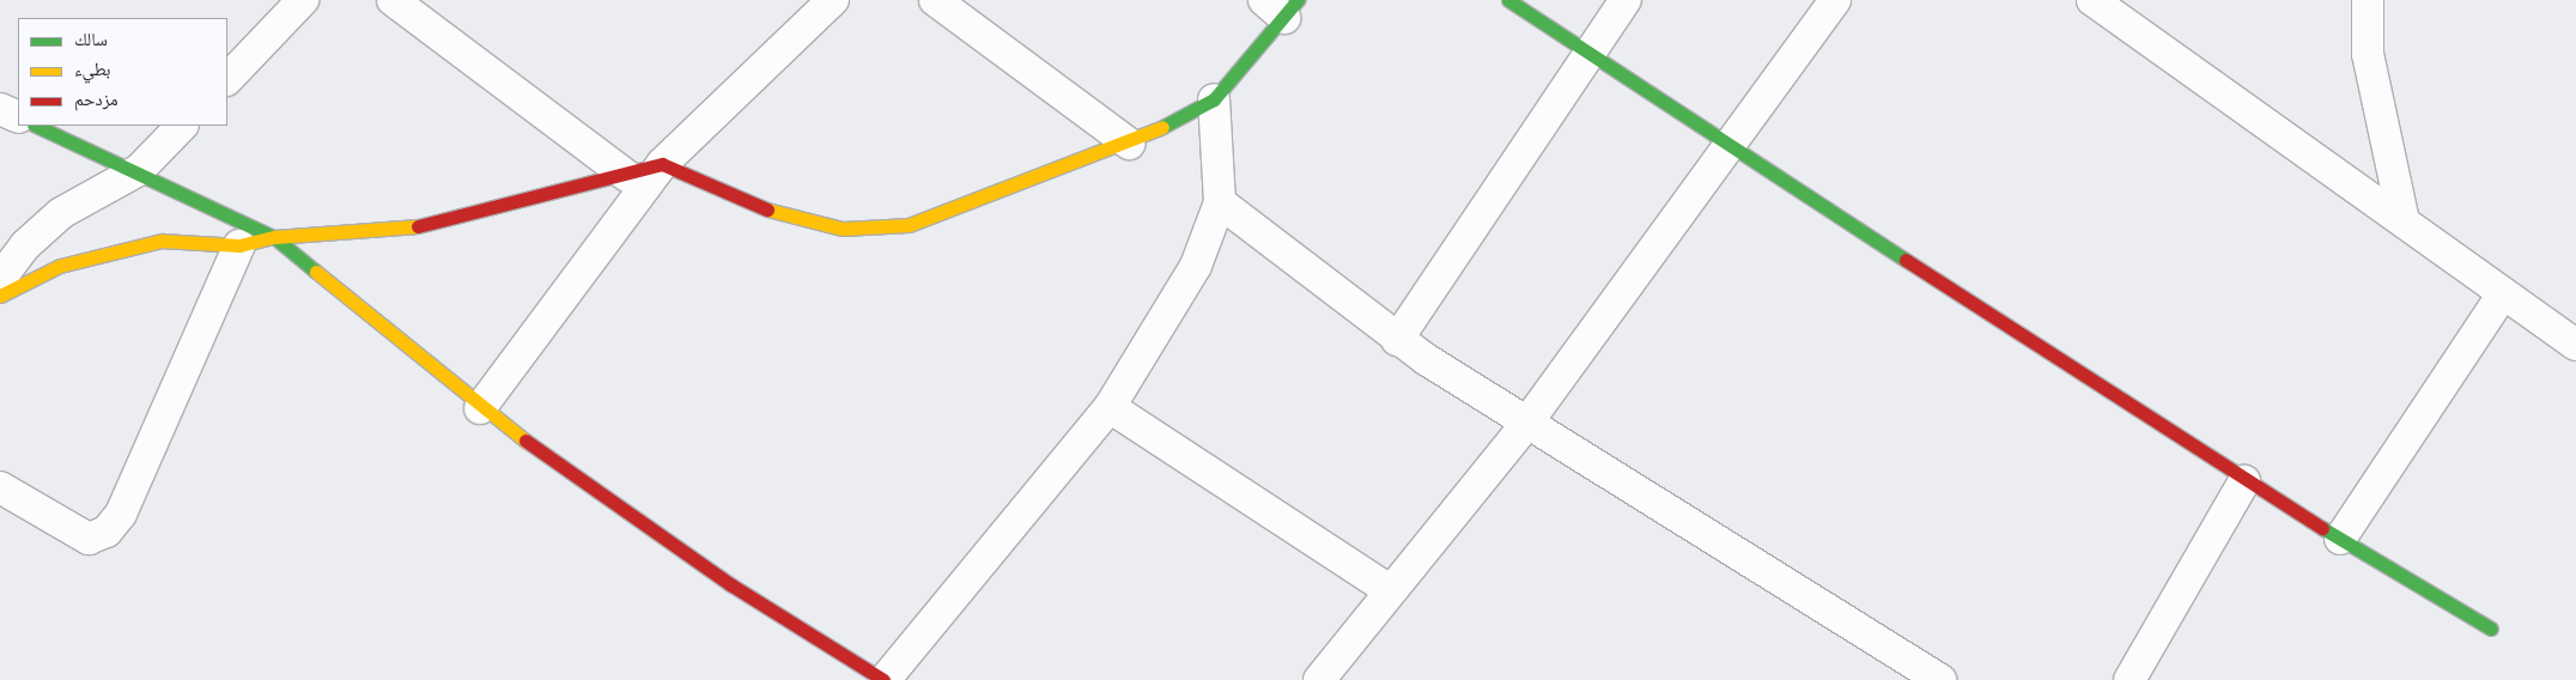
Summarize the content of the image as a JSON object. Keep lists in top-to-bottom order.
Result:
{
  "legend": ["سالك", "بطيء", "مزدحم"]
}
